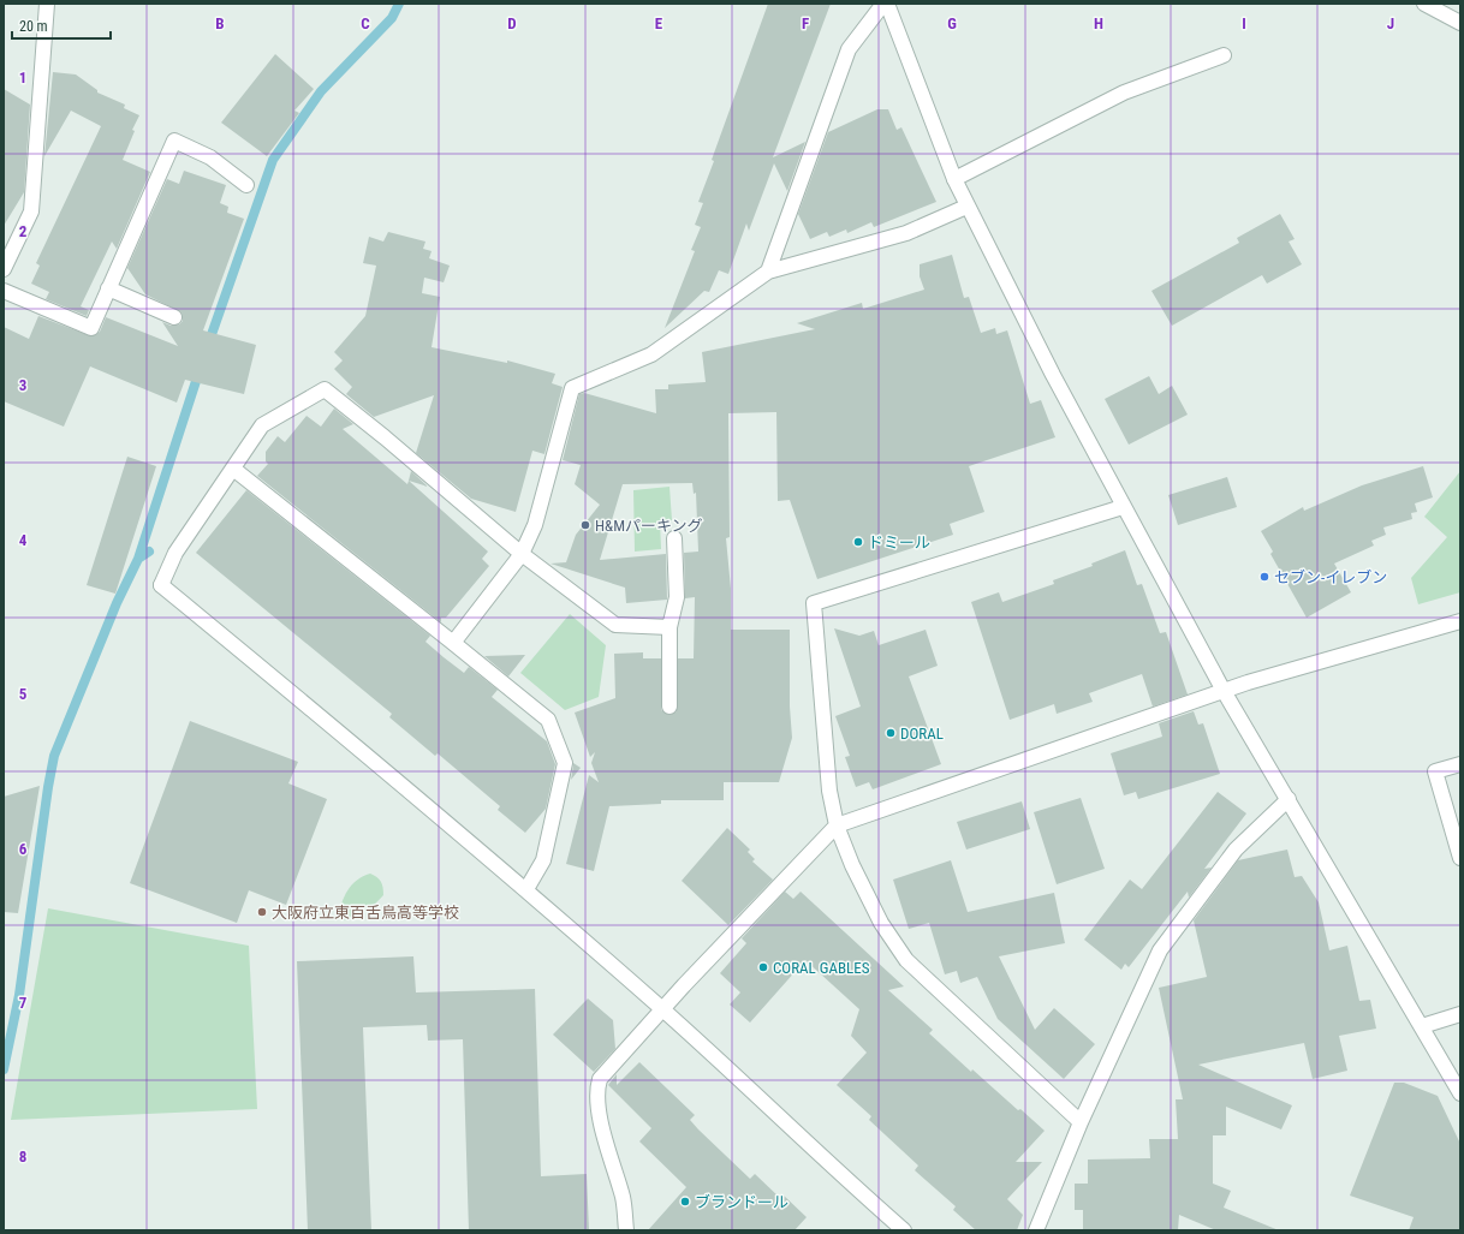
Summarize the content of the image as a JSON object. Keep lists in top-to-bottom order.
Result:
{
  "places": [
    "H&Mパーキング",
    "ドミール",
    "セブン-イレブン",
    "DORAL",
    "大阪府立東百舌鳥高等学校",
    "CORAL GABLES",
    "ブランドール"
  ],
  "scale_bar": "20 m",
  "grid": {
    "columns": [
      "B",
      "C",
      "D",
      "E",
      "F",
      "G",
      "H",
      "I",
      "J"
    ],
    "rows": [
      "1",
      "2",
      "3",
      "4",
      "5",
      "6",
      "7",
      "8"
    ]
  }
}
